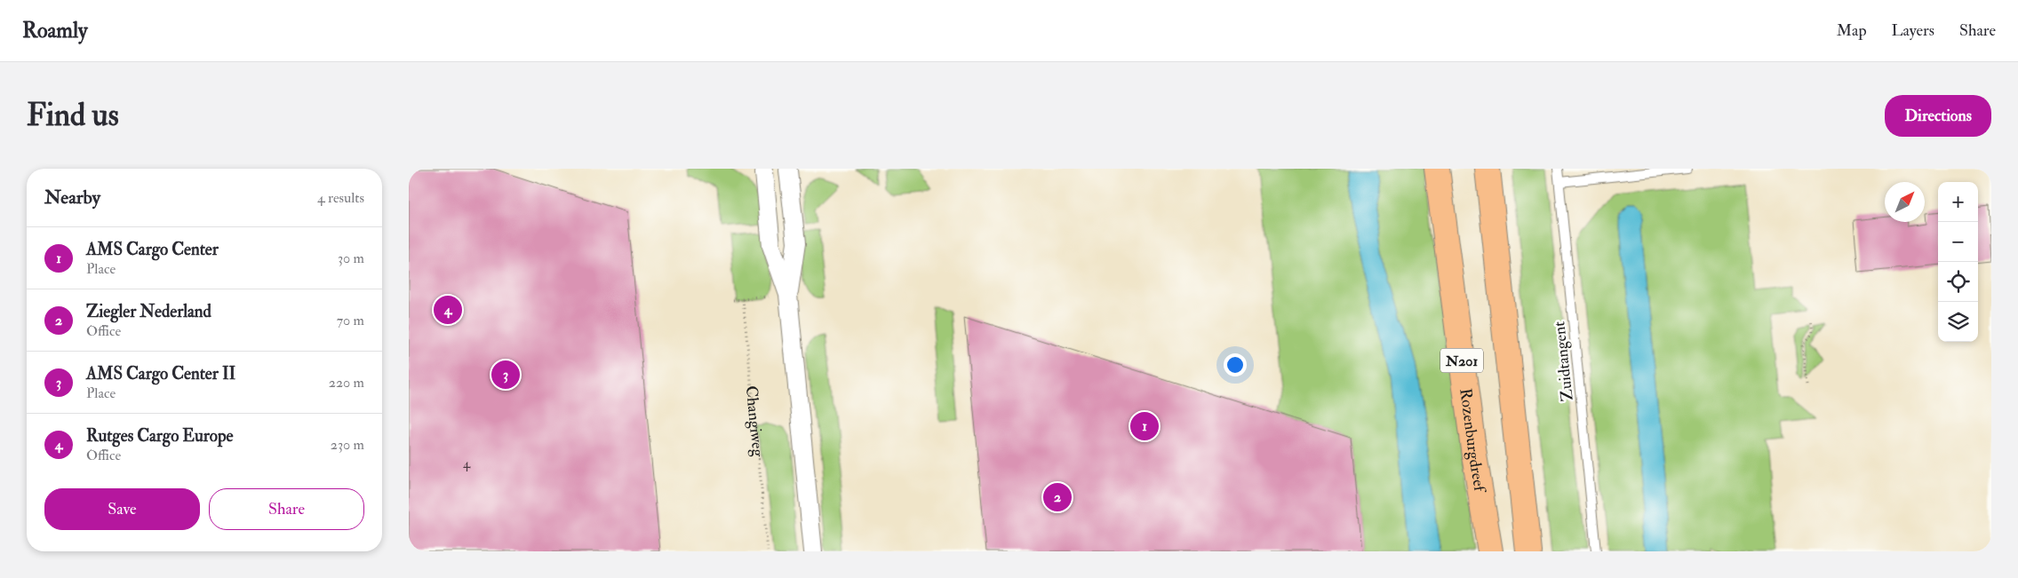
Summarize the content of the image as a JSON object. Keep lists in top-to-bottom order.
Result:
{
  "streets": {
    "highway": ["N201", "Rozenburgdreef"],
    "lane": ["Zuidtangent"],
    "path": ["Changiweg"]
  },
  "house_numbers": ["4"],
  "north": "top right",
  "page": {
    "header": "Roamly",
    "nav": ["Map", "Layers", "Share"],
    "buttons": [
      "Directions",
      ["Save", "Share"]
    ],
    "title": "Find us",
    "heading": ["Nearby", "4 results"],
    "map_buttons": ["+", "−"],
    "list": [
      {
        "mark": "1",
        "name": "AMS Cargo Center",
        "note": "Place",
        "value": "30 m"
      },
      {
        "mark": "2",
        "name": "Ziegler Nederland",
        "note": "Office",
        "value": "70 m"
      },
      {
        "mark": "3",
        "name": "AMS Cargo Center II",
        "note": "Place",
        "value": "220 m"
      },
      {
        "mark": "4",
        "name": "Rutges Cargo Europe",
        "note": "Office",
        "value": "230 m"
      }
    ],
    "pins": [
      "4",
      "3",
      "1",
      "2"
    ]
  }
}
